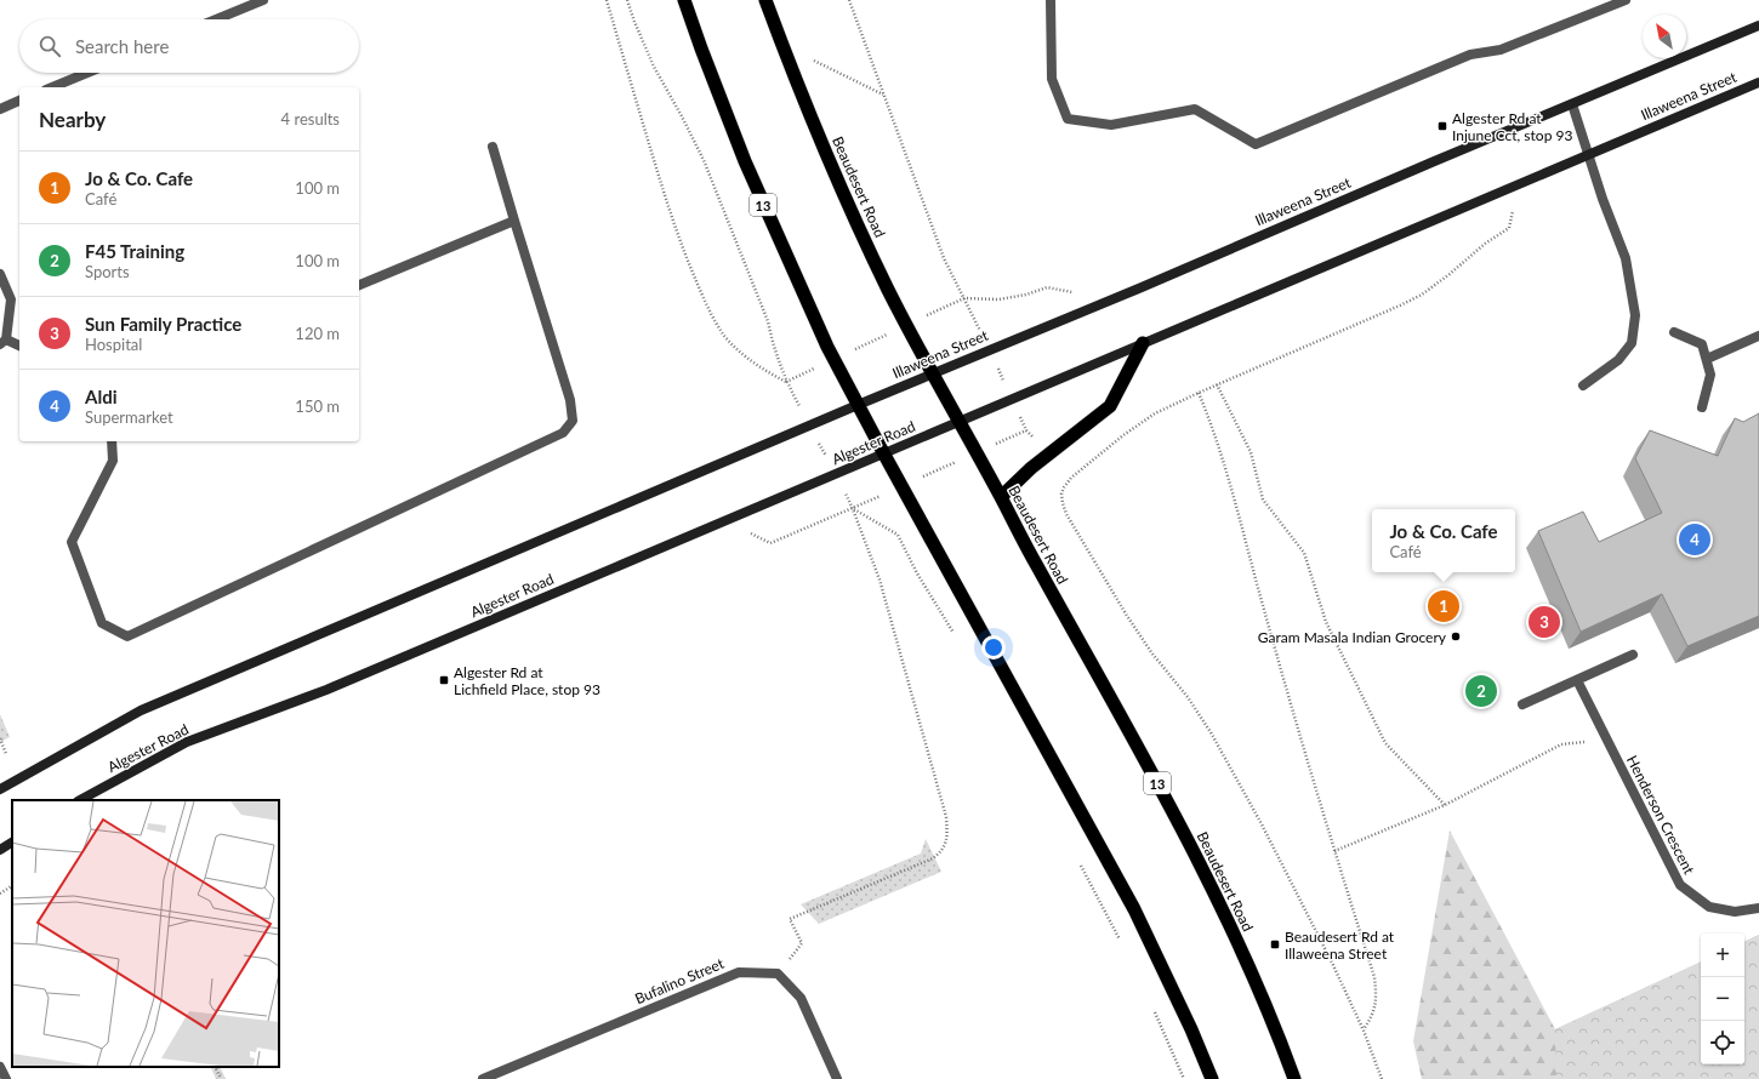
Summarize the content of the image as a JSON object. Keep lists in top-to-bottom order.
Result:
{
  "streets": {
    "highway": ["Beaudesert Road", "13"],
    "main road": ["Illaweena Street", "Algester Road"],
    "street": ["Henderson Crescent", "Bufalino Street"]
  },
  "crossings": [
    ["Illaweena Street", "Beaudesert Road"],
    ["Illaweena Street", "13"],
    ["Illaweena Street", "Algester Road"],
    ["Beaudesert Road", "Algester Road"],
    ["13", "Algester Road"]
  ],
  "places": {
    "transit": ["Algester Rd at Injune Cct, stop 93", "Algester Rd at Lichfield Place, stop 93", "Beaudesert Rd at Illaweena Street"],
    "other": ["Garam Masala Indian Grocery"]
  },
  "north": "top left",
  "page": {
    "search": "Search here",
    "heading": ["Nearby", "4 results"],
    "list": [
      {
        "mark": "1",
        "name": "Jo & Co. Cafe",
        "note": "Café",
        "value": "100 m"
      },
      {
        "mark": "2",
        "name": "F45 Training",
        "note": "Sports",
        "value": "100 m"
      },
      {
        "mark": "3",
        "name": "Sun Family Practice",
        "note": "Hospital",
        "value": "120 m"
      },
      {
        "mark": "4",
        "name": "Aldi",
        "note": "Supermarket",
        "value": "150 m"
      }
    ],
    "popup": ["Jo & Co. Cafe", "Café"],
    "pins": [
      "4",
      "1",
      "3",
      "2"
    ],
    "map_buttons": ["+", "−"]
  }
}
